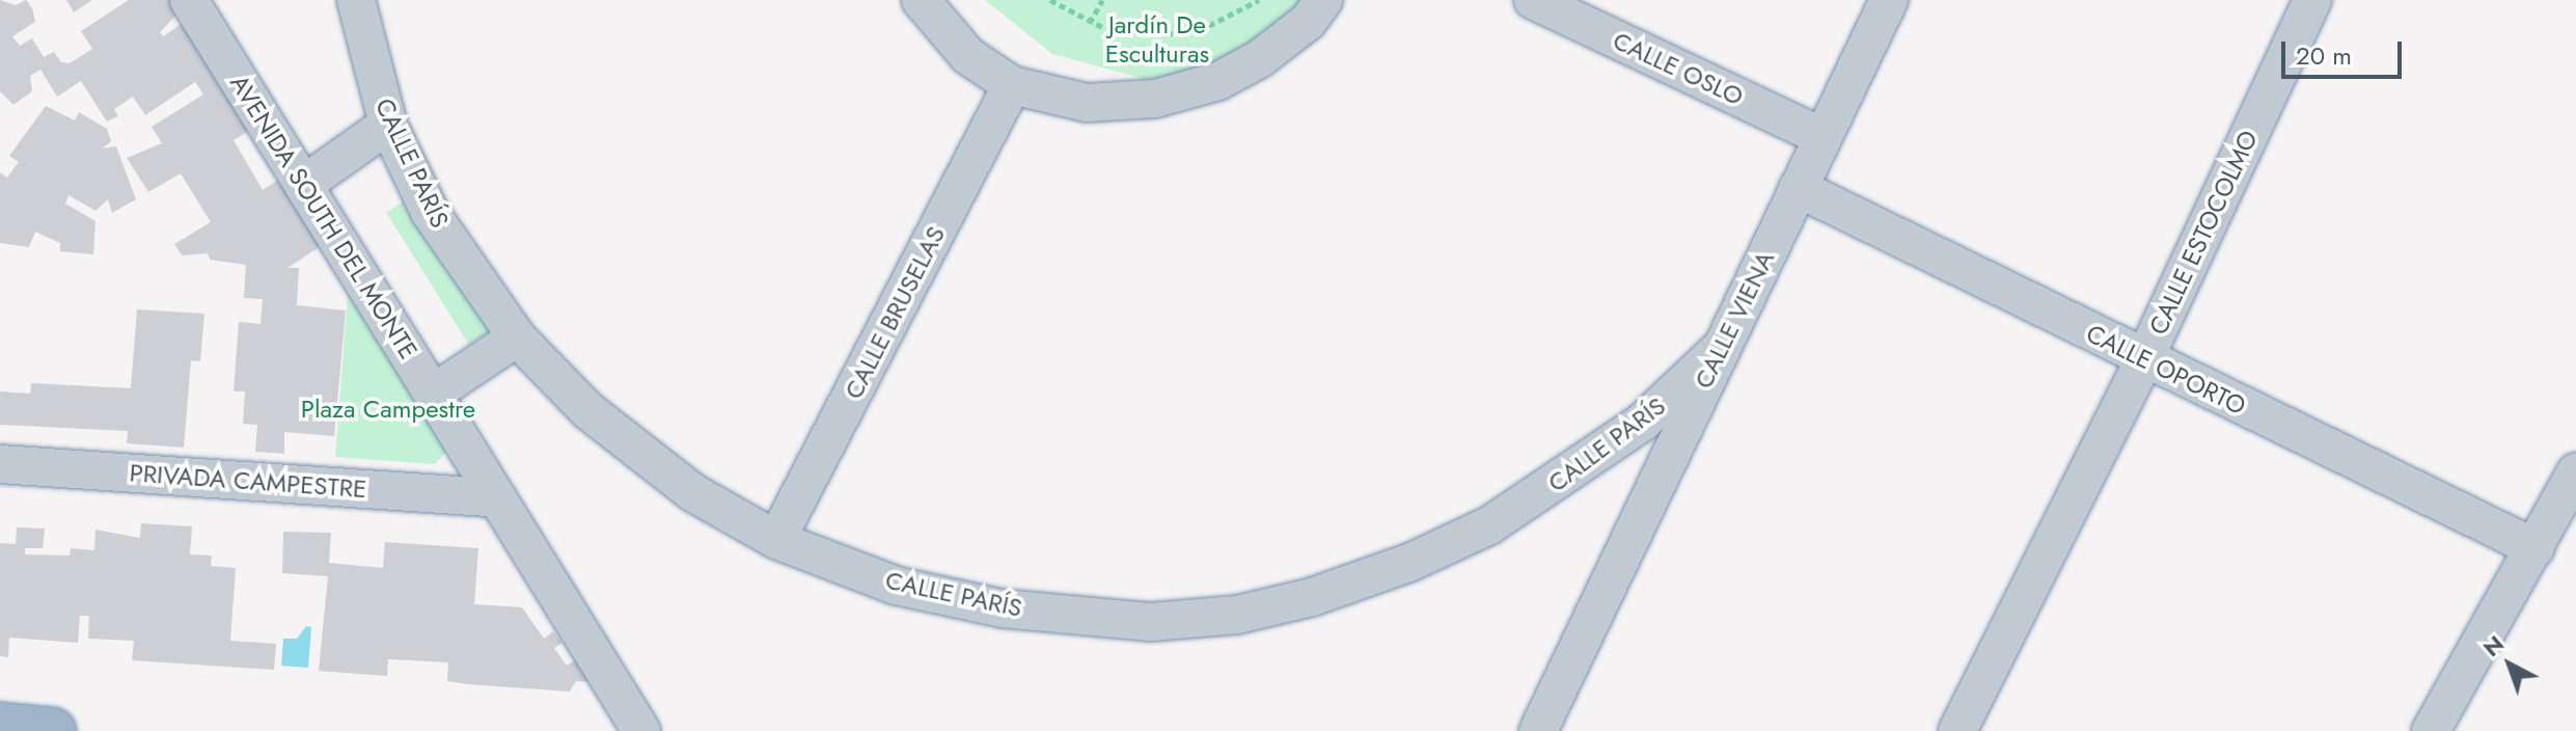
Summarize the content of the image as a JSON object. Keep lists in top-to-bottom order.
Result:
{
  "streets": {
    "street": [
      "CALLE OSLO",
      "CALLE PARÍS",
      "AVENIDA SOUTH DEL MONTE",
      "CALLE ESTOCOLMO",
      "CALLE BRUSELAS",
      "CALLE VIENA",
      "CALLE OPORTO",
      "PRIVADA CAMPESTRE"
    ]
  },
  "crossings": [
    ["CALLE OSLO", "CALLE VIENA"],
    ["CALLE PARÍS", "CALLE BRUSELAS"],
    ["CALLE PARÍS", "CALLE VIENA"],
    ["AVENIDA SOUTH DEL MONTE", "PRIVADA CAMPESTRE"],
    ["CALLE ESTOCOLMO", "CALLE OPORTO"],
    ["CALLE VIENA", "CALLE OPORTO"]
  ],
  "parks": ["Jardín De Esculturas", "Plaza Campestre"],
  "scale_bar": "20 m",
  "north": "top left"
}
